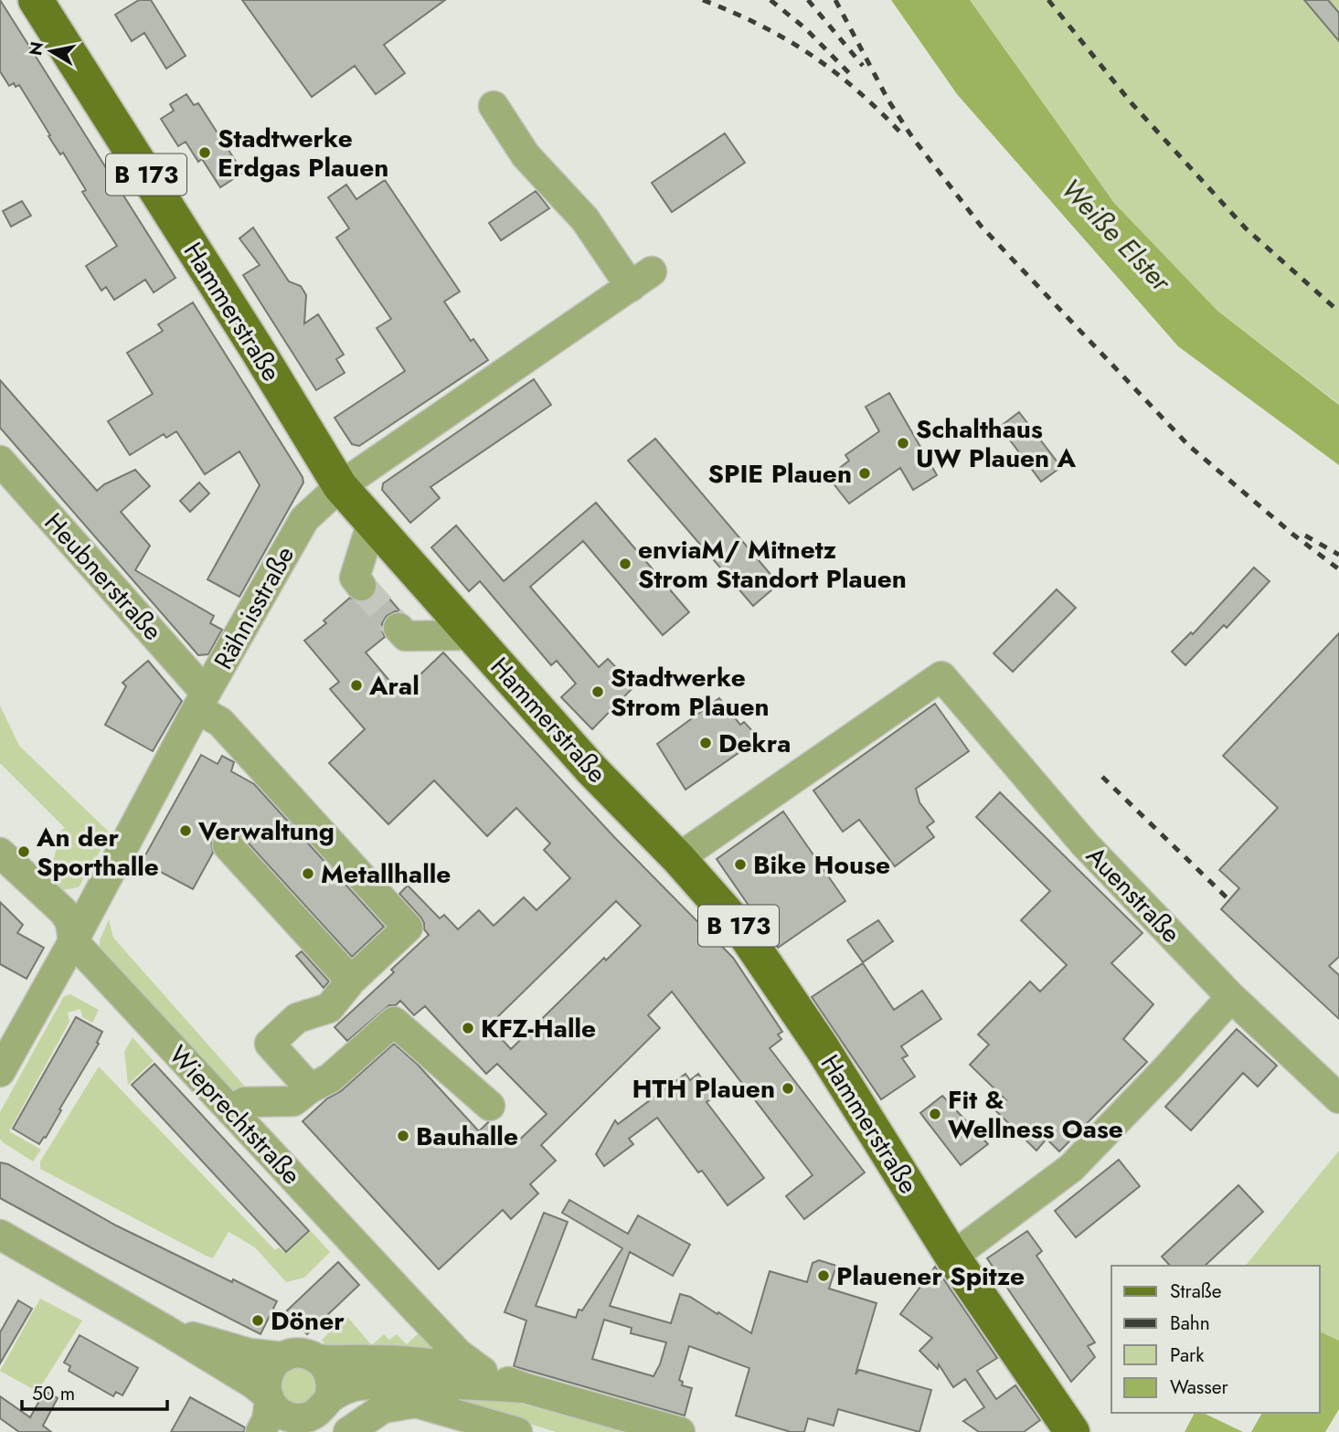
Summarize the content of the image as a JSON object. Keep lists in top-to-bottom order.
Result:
{
  "streets": {
    "main road": ["B 173", "Hammerstraße"],
    "street": [
      "Heubnerstraße",
      "Rähnisstraße",
      "Auenstraße",
      "Wieprechtstraße"
    ]
  },
  "crossings": [
    ["Hammerstraße", "Rähnisstraße"],
    ["Hammerstraße", "Auenstraße"],
    ["Heubnerstraße", "Rähnisstraße"],
    ["Rähnisstraße", "Wieprechtstraße"]
  ],
  "water": ["Weiße Elster"],
  "places": [
    "Stadtwerke Erdgas Plauen",
    "Schalthaus UW Plauen A",
    "SPIE Plauen",
    "enviaM/ Mitnetz Strom Standort Plauen",
    "Aral",
    "Stadtwerke Strom Plauen",
    "Dekra",
    "Verwaltung",
    "An der Sporthalle",
    "Bike House",
    "Metallhalle",
    "KFZ-Halle",
    "HTH Plauen",
    "Fit & Wellness Oase",
    "Bauhalle",
    "Plauener Spitze",
    "Döner"
  ],
  "legend": [
    "Straße",
    "Bahn",
    "Park",
    "Wasser"
  ],
  "scale_bar": "50 m",
  "north": "left"
}
